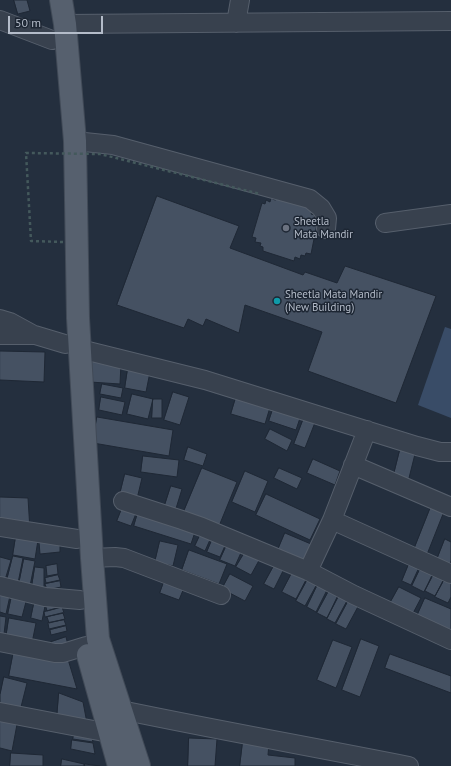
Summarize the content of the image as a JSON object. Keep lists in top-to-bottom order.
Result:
{
  "places": ["Sheetla Mata Mandir", "Sheetla Mata Mandir (New Building)"],
  "scale_bar": "50 m"
}
